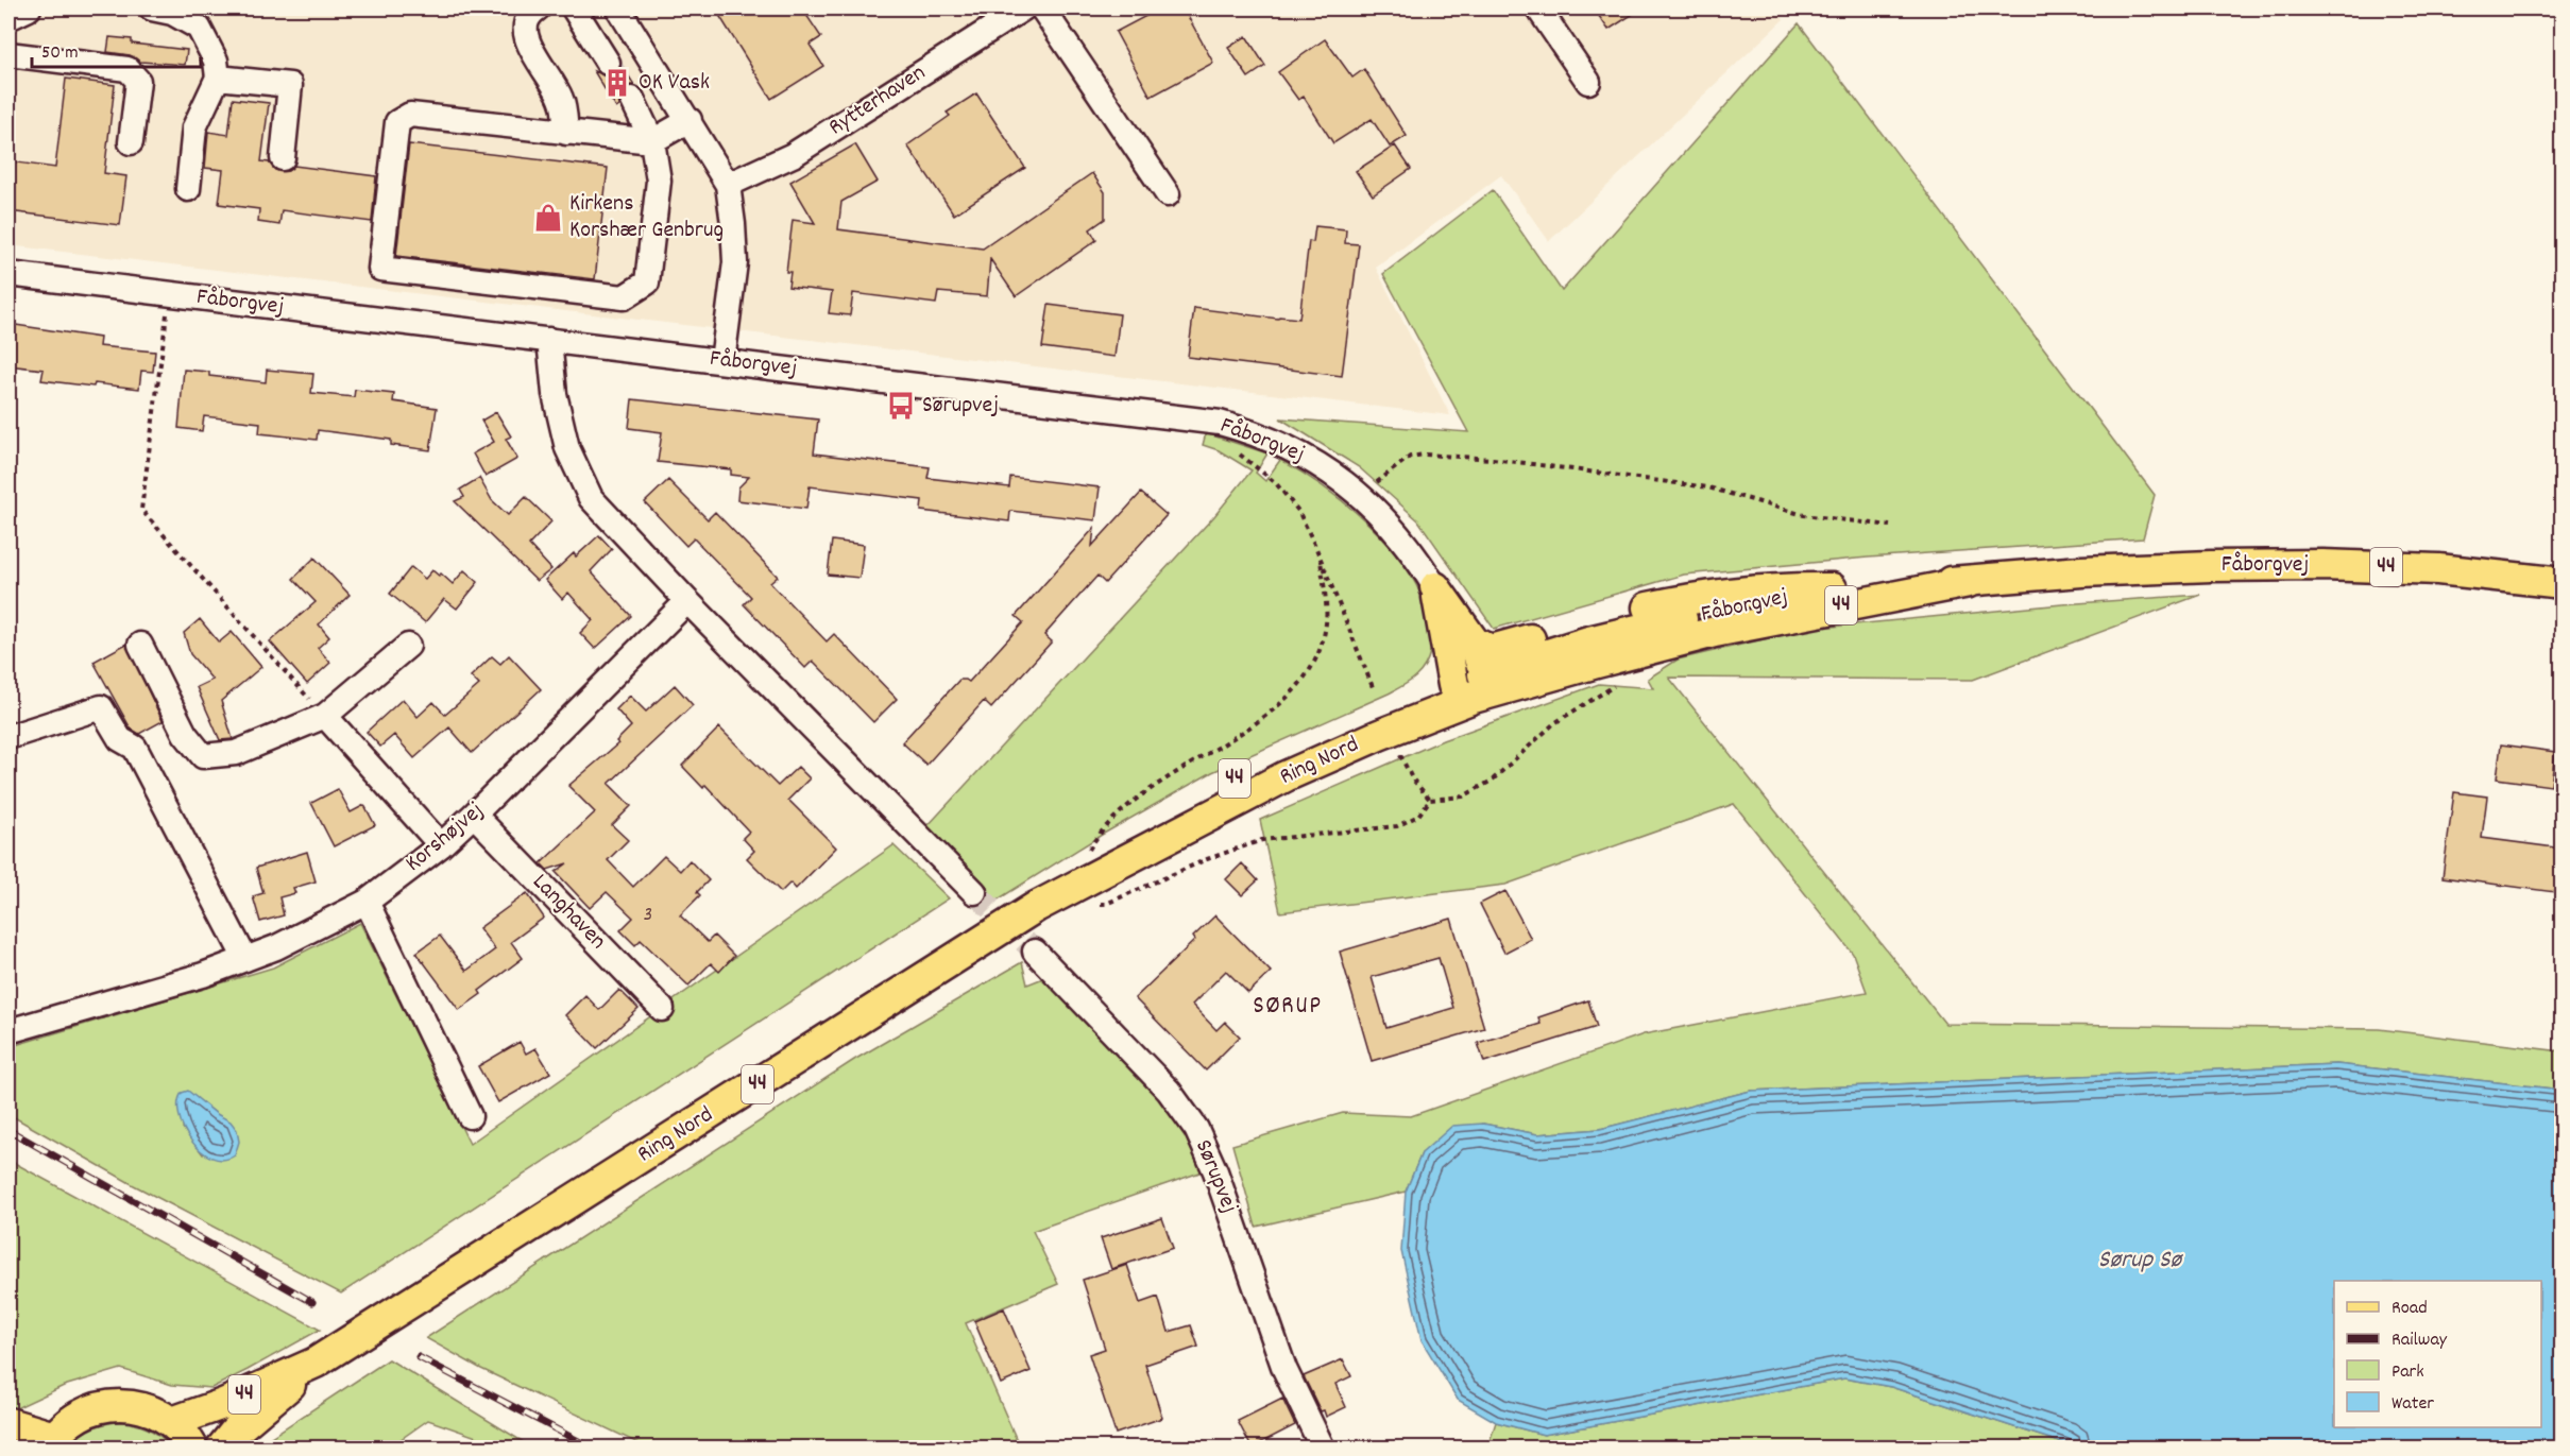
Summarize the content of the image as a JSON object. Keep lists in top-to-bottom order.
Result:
{
  "streets": {
    "main road": ["Fåborgvej", "44", "Ring Nord"],
    "street": [
      "Rytterhaven",
      "Korshøjvej",
      "Langhaven",
      "Sørupvej"
    ]
  },
  "crossings": [
    ["Fåborgvej", "Ring Nord"],
    ["Korshøjvej", "Langhaven"]
  ],
  "districts": ["SØRUP"],
  "water": ["Sørup Sø"],
  "places": {
    "building": ["OK Vask"],
    "shop": ["Kirkens Korshær Genbrug"],
    "bus stop": ["Sørupvej"]
  },
  "house_numbers": ["3"],
  "legend": [
    "Road",
    "Railway",
    "Park",
    "Water"
  ],
  "scale_bar": "50 m"
}
